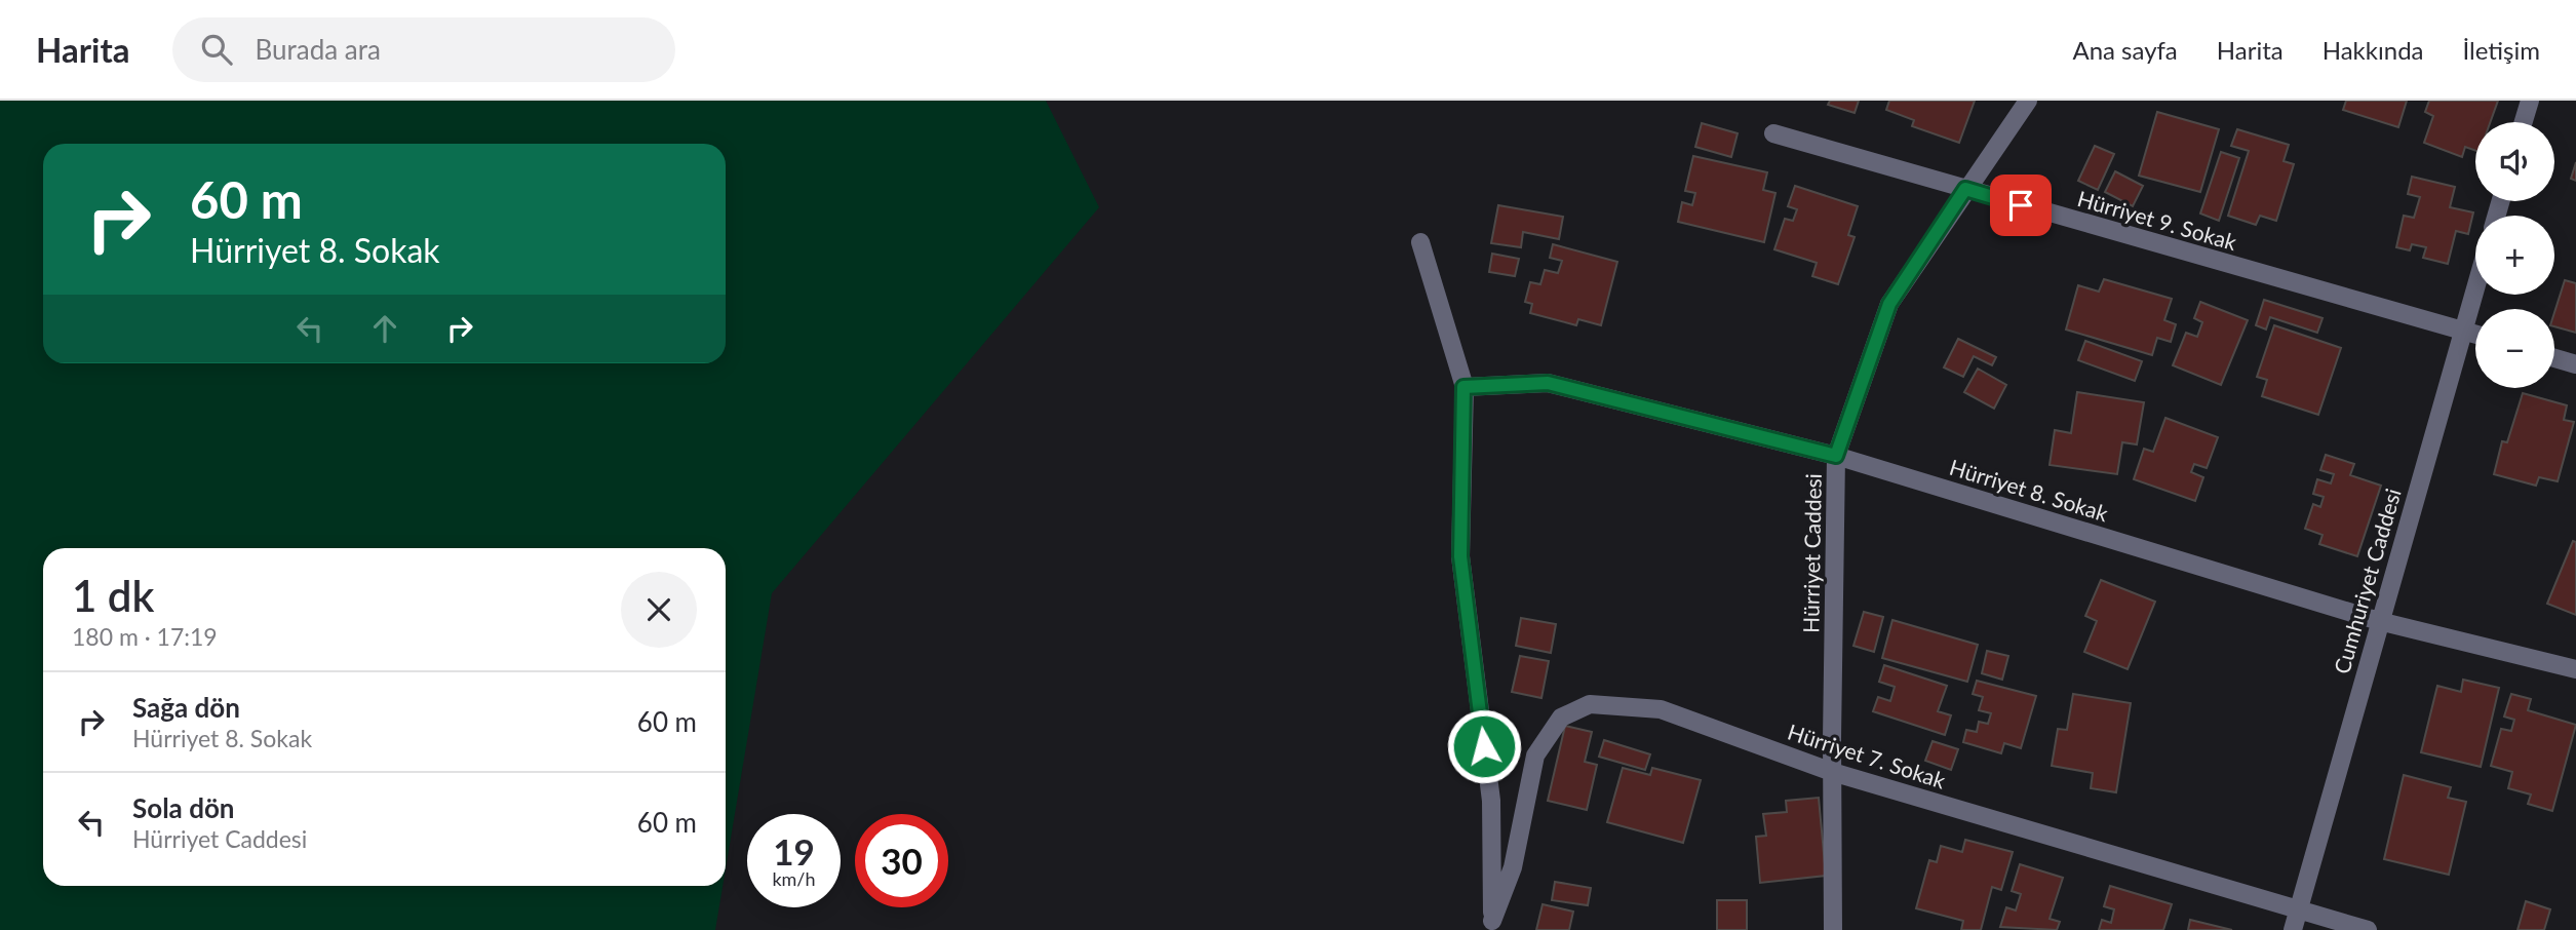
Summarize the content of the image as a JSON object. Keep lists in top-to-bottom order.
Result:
{
  "streets": {
    "street": [
      "Hürriyet 9. Sokak",
      "Hürriyet 8. Sokak",
      "Hürriyet Caddesi",
      "Cumhuriyet Caddesi",
      "Hürriyet 7. Sokak"
    ]
  },
  "crossings": [
    ["Hürriyet 9. Sokak", "Hürriyet Caddesi"],
    ["Hürriyet 9. Sokak", "Cumhuriyet Caddesi"],
    ["Hürriyet 8. Sokak", "Hürriyet Caddesi"],
    ["Hürriyet 8. Sokak", "Cumhuriyet Caddesi"],
    ["Hürriyet Caddesi", "Hürriyet 7. Sokak"],
    ["Cumhuriyet Caddesi", "Hürriyet 7. Sokak"]
  ],
  "page": {
    "header": "Harita",
    "search": "Burada ara",
    "nav": [
      "Ana sayfa",
      "Harita",
      "Hakkında",
      "İletişim"
    ],
    "map_buttons": ["+", "−"],
    "turn": ["60 m", "Hürriyet 8. Sokak"],
    "heading": ["1 dk", "180 m · 17:19"],
    "list": [
      {
        "name": "Sağa dön",
        "note": "Hürriyet 8. Sokak",
        "value": "60 m"
      },
      {
        "name": "Sola dön",
        "note": "Hürriyet Caddesi",
        "value": "60 m"
      }
    ],
    "speed": "19 km/h",
    "limit": "30"
  }
}
